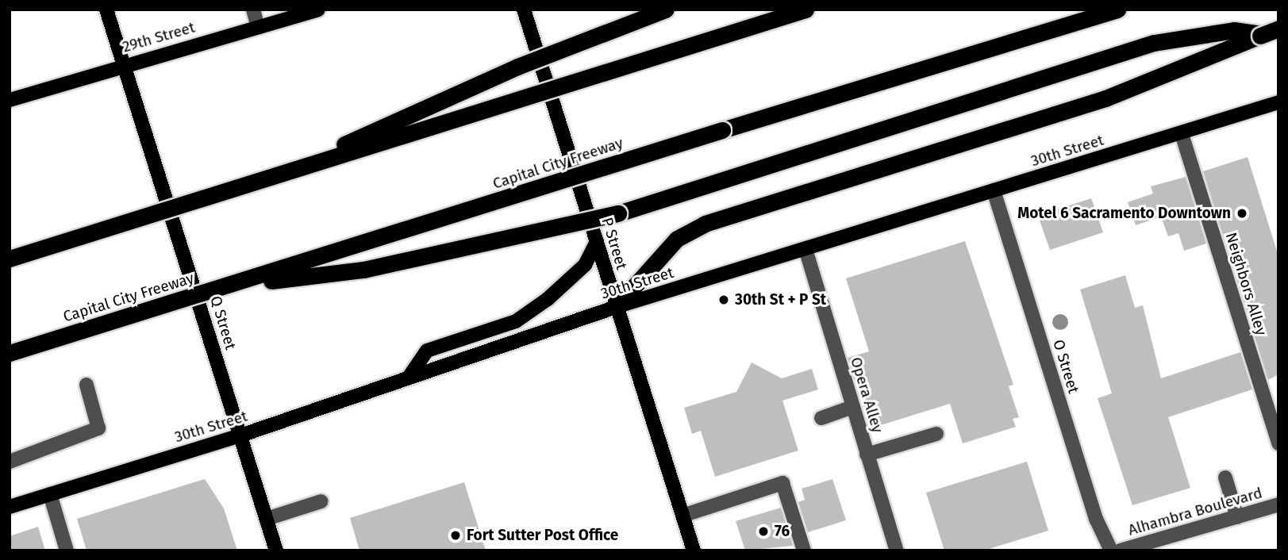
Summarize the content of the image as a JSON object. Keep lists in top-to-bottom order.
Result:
{
  "streets": {
    "highway": ["Capital City Freeway"],
    "main road": [
      "29th Street",
      "30th Street",
      "P Street",
      "Q Street"
    ],
    "street": [
      "Neighbors Alley",
      "O Street",
      "Opera Alley",
      "Alhambra Boulevard"
    ]
  },
  "crossings": [
    ["29th Street", "Q Street"],
    ["30th Street", "P Street"],
    ["30th Street", "Neighbors Alley"],
    ["30th Street", "Q Street"],
    ["30th Street", "O Street"],
    ["30th Street", "Opera Alley"]
  ],
  "places": [
    "Motel 6 Sacramento Downtown",
    "30th St + P St",
    "76",
    "Fort Sutter Post Office"
  ]
}
